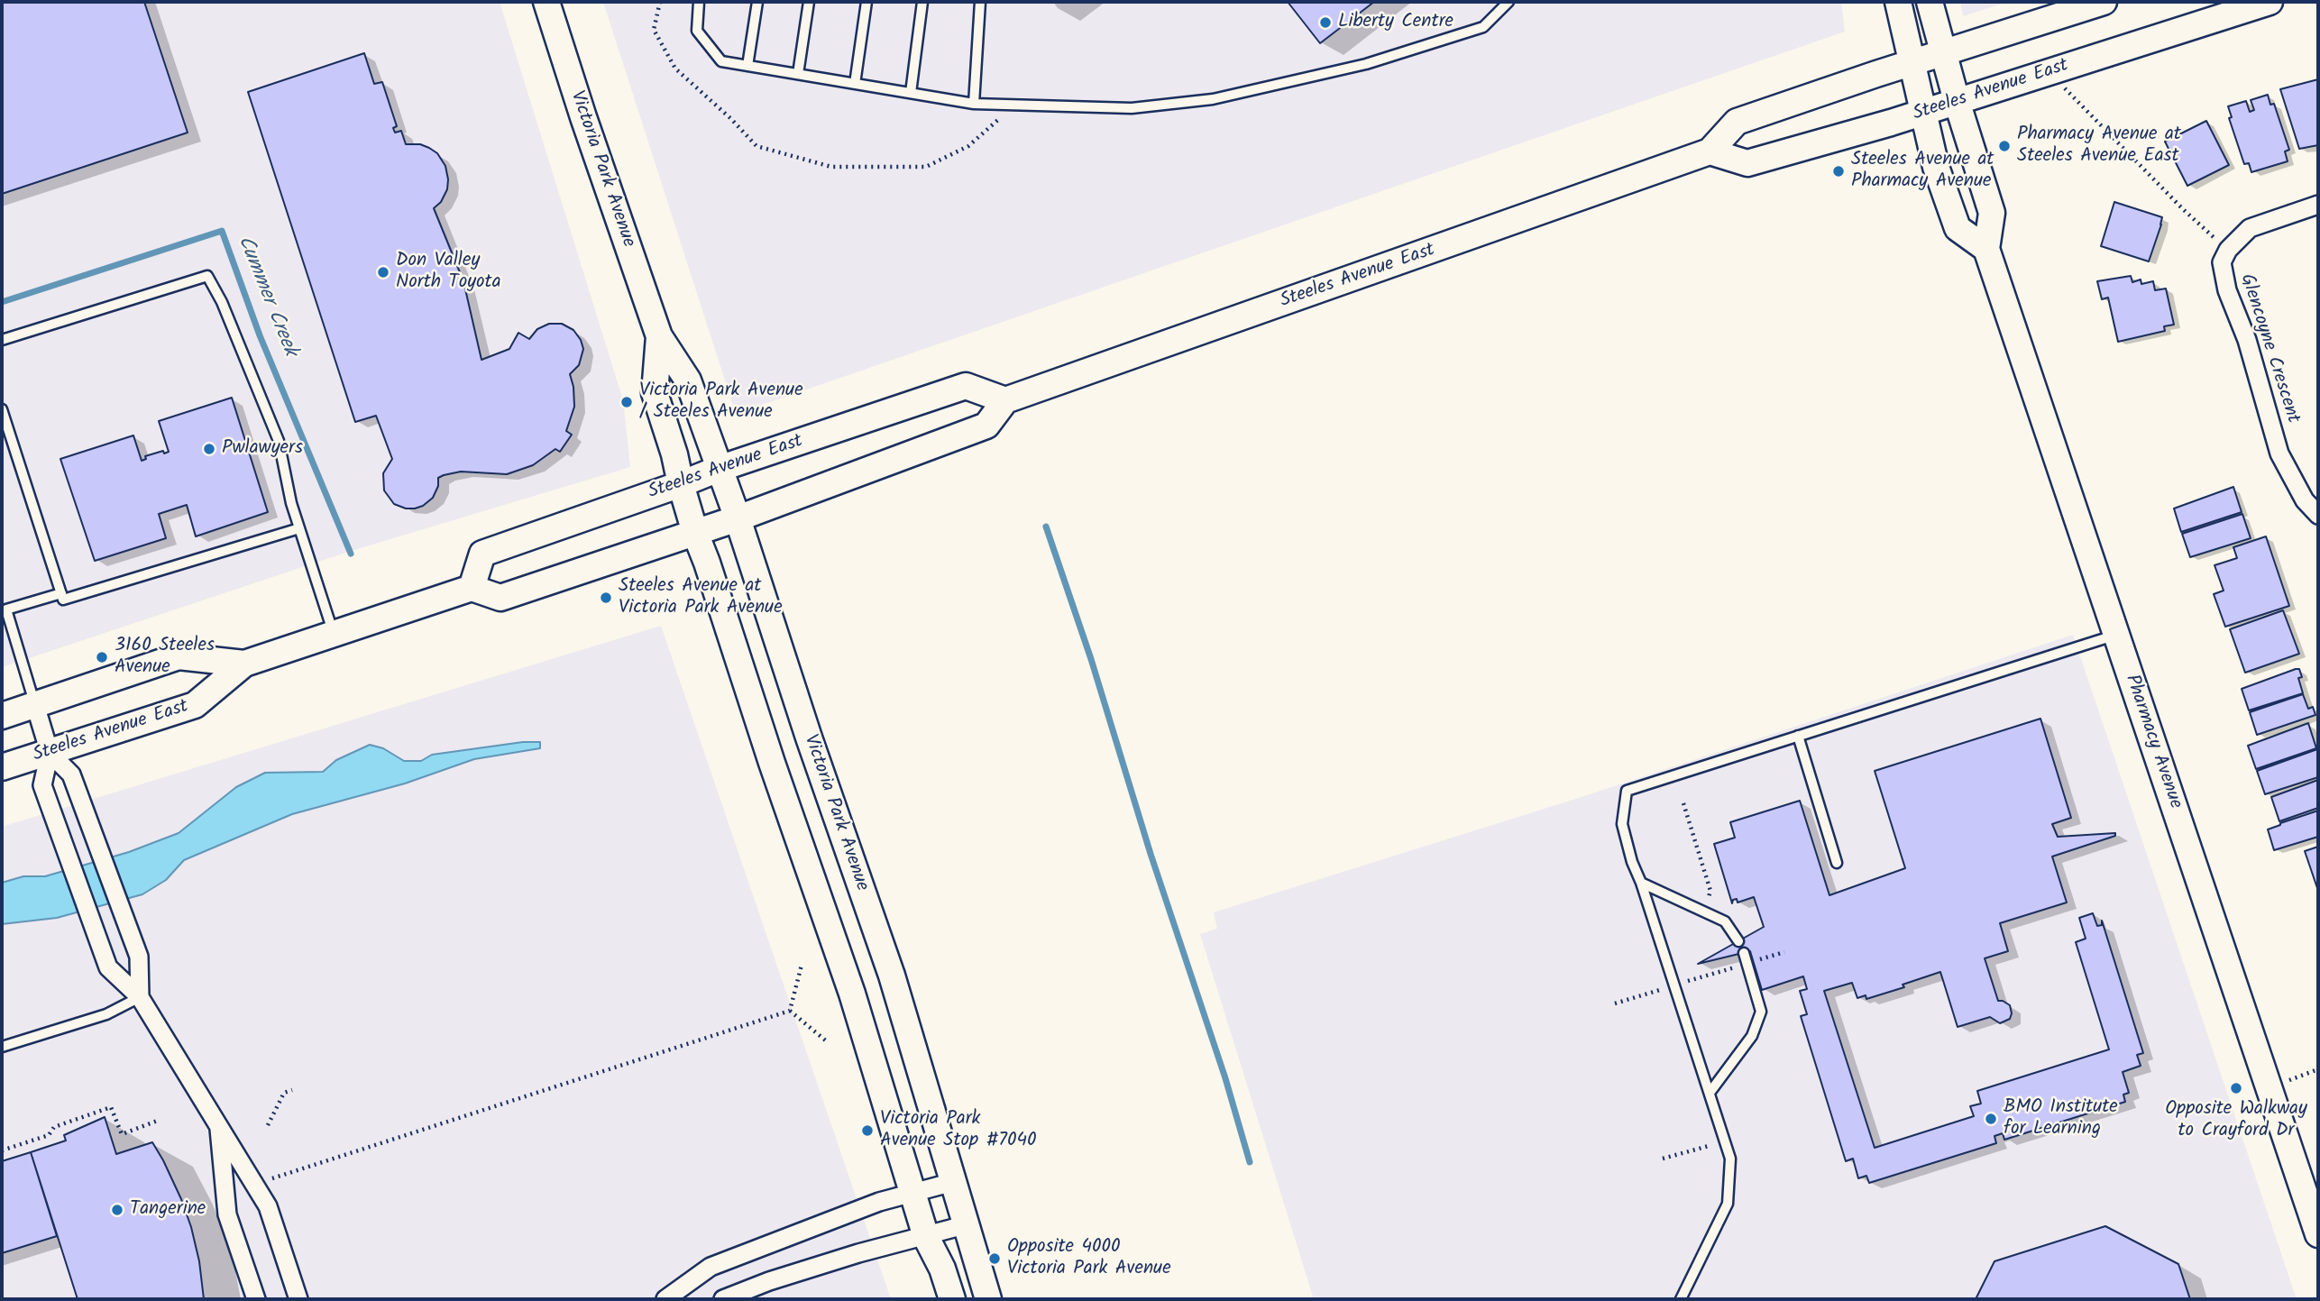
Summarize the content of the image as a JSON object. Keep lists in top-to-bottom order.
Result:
{
  "streets": {
    "main road": ["Steeles Avenue East", "Victoria Park Avenue", "Pharmacy Avenue"],
    "street": ["Glencoyne Crescent"]
  },
  "crossings": [
    ["Steeles Avenue East", "Victoria Park Avenue"],
    ["Steeles Avenue East", "Pharmacy Avenue"]
  ],
  "water": ["Cummer Creek"],
  "places": [
    "Liberty Centre",
    "Pharmacy Avenue at Steeles Avenue East",
    "Steeles Avenue at Pharmacy Avenue",
    "Don Valley North Toyota",
    "Victoria Park Avenue / Steeles Avenue",
    "Pwlawyers",
    "Steeles Avenue at Victoria Park Avenue",
    "3160 Steeles Avenue",
    "Opposite Walkway to Crayford Dr",
    "BMO Institute for Learning",
    "Victoria Park Avenue Stop #7040",
    "Tangerine",
    "Opposite 4000 Victoria Park Avenue"
  ]
}
